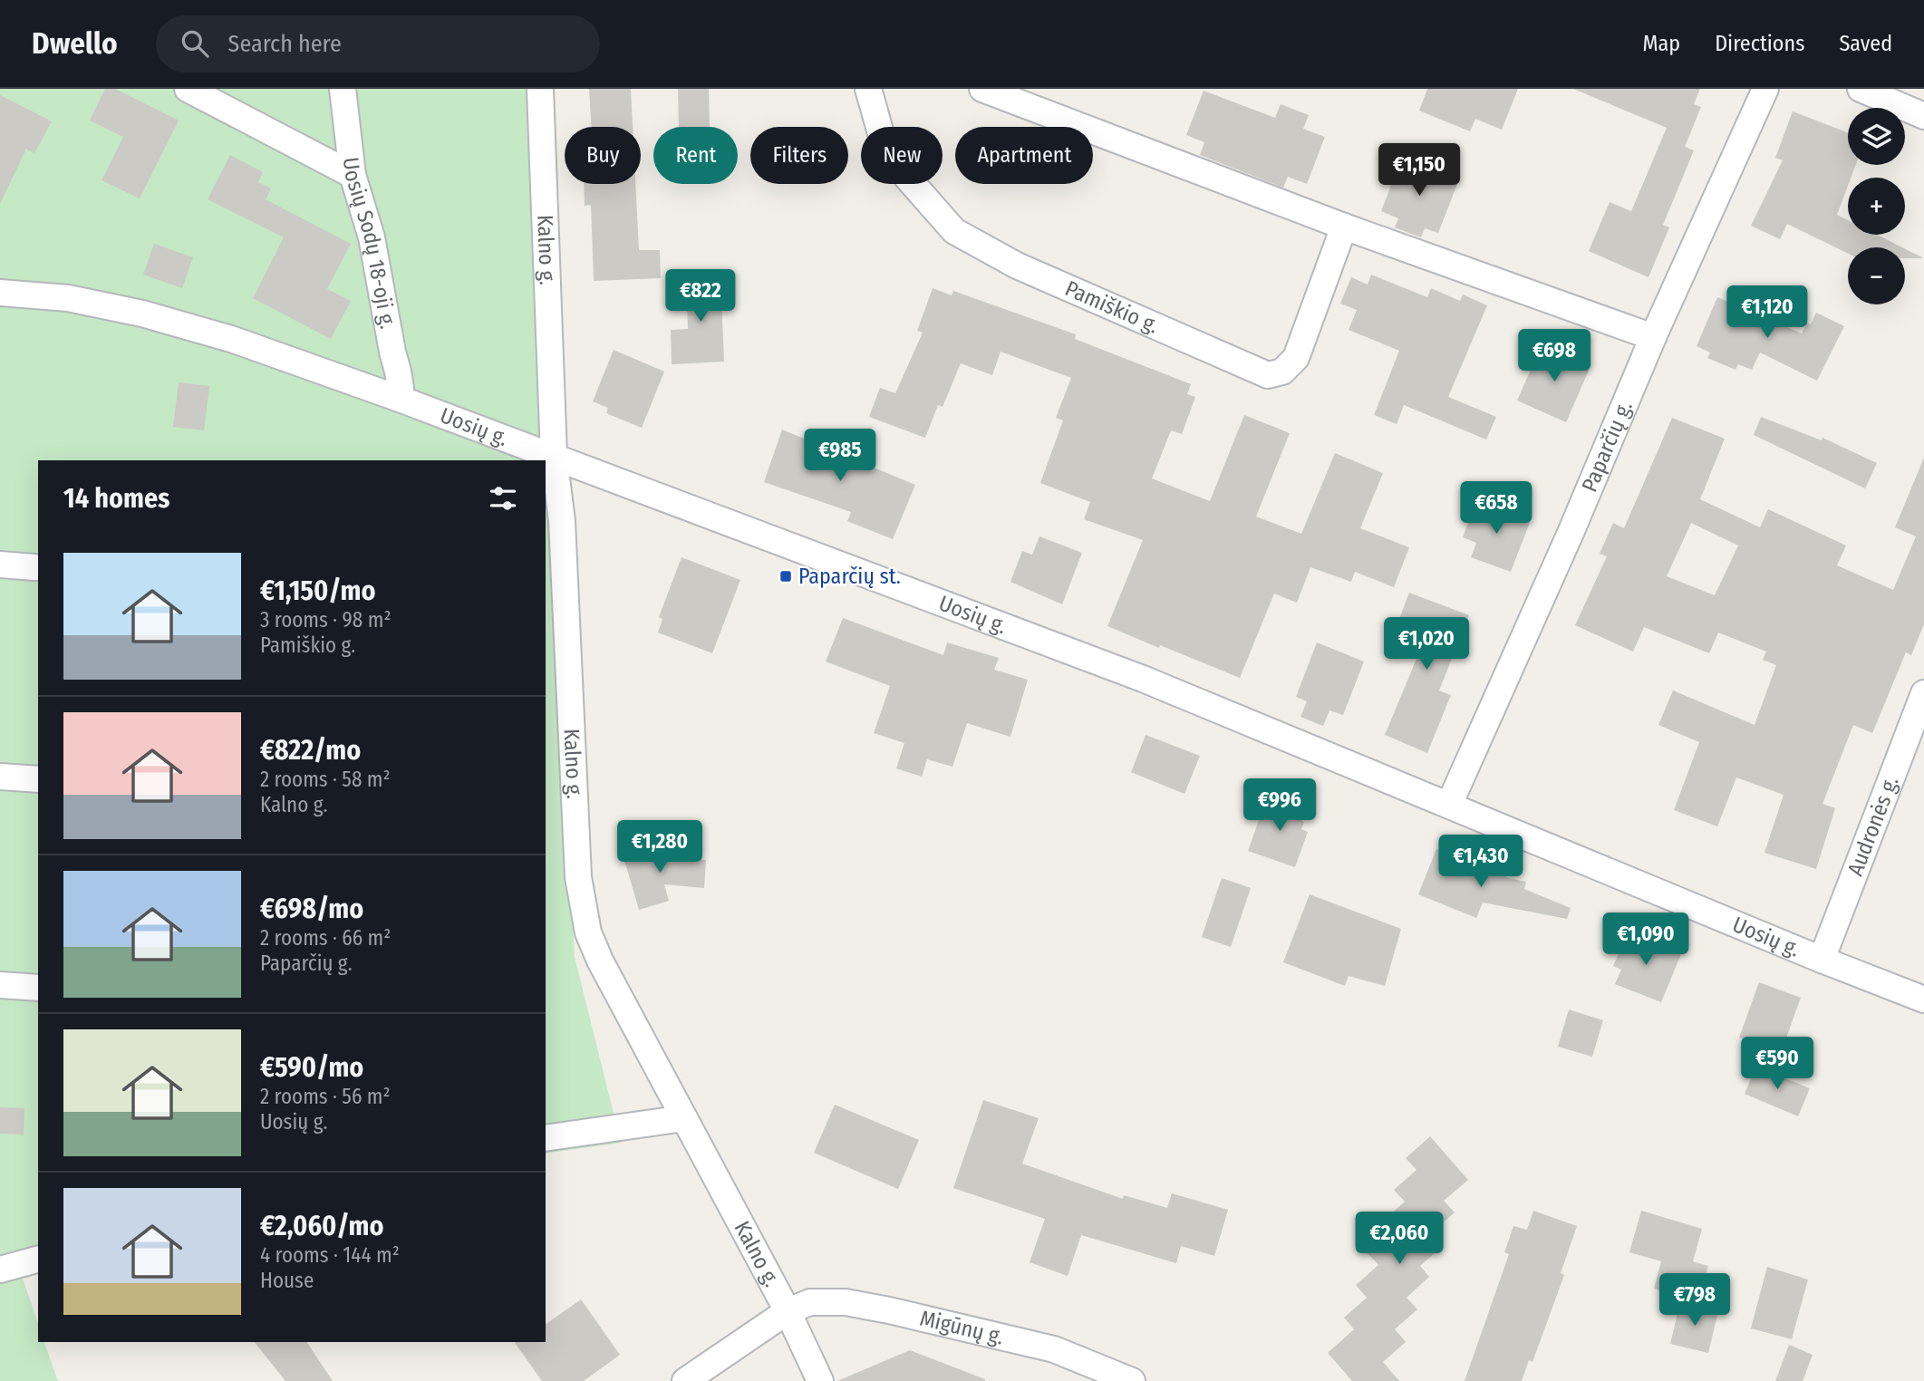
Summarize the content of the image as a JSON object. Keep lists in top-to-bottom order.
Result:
{
  "streets": {
    "street": [
      "Uosių Sodų 18-oji g.",
      "Kalno g.",
      "Pamiškio g.",
      "Uosių g.",
      "Paparčių g.",
      "Audronės g.",
      "Migūnų g."
    ]
  },
  "crossings": [
    ["Uosių Sodų 18-oji g.", "Uosių g."],
    ["Kalno g.", "Uosių g."],
    ["Kalno g.", "Migūnų g."],
    ["Uosių g.", "Paparčių g."],
    ["Uosių g.", "Audronės g."]
  ],
  "places": {
    "transit": ["Paparčių st."]
  },
  "page": {
    "header": "Dwello",
    "search": "Search here",
    "nav": ["Map", "Directions", "Saved"],
    "map_buttons": ["+", "−"],
    "chip": [
      "Buy",
      "Rent",
      "Filters",
      "New",
      "Apartment"
    ],
    "price": [
      "€1,150",
      "€822",
      "€1,120",
      "€698",
      "€985",
      "€658",
      "€1,020",
      "€996",
      "€1,280",
      "€1,430",
      "€1,090",
      "€590",
      "€2,060",
      "€798"
    ],
    "heading": "14 homes",
    "list": [
      {
        "name": "€1,150/mo",
        "note": "3 rooms · 98 m² · Pamiškio g."
      },
      {
        "name": "€822/mo",
        "note": "2 rooms · 58 m² · Kalno g."
      },
      {
        "name": "€698/mo",
        "note": "2 rooms · 66 m² · Paparčių g."
      },
      {
        "name": "€590/mo",
        "note": "2 rooms · 56 m² · Uosių g."
      },
      {
        "name": "€2,060/mo",
        "note": "4 rooms · 144 m² · House"
      }
    ]
  }
}
